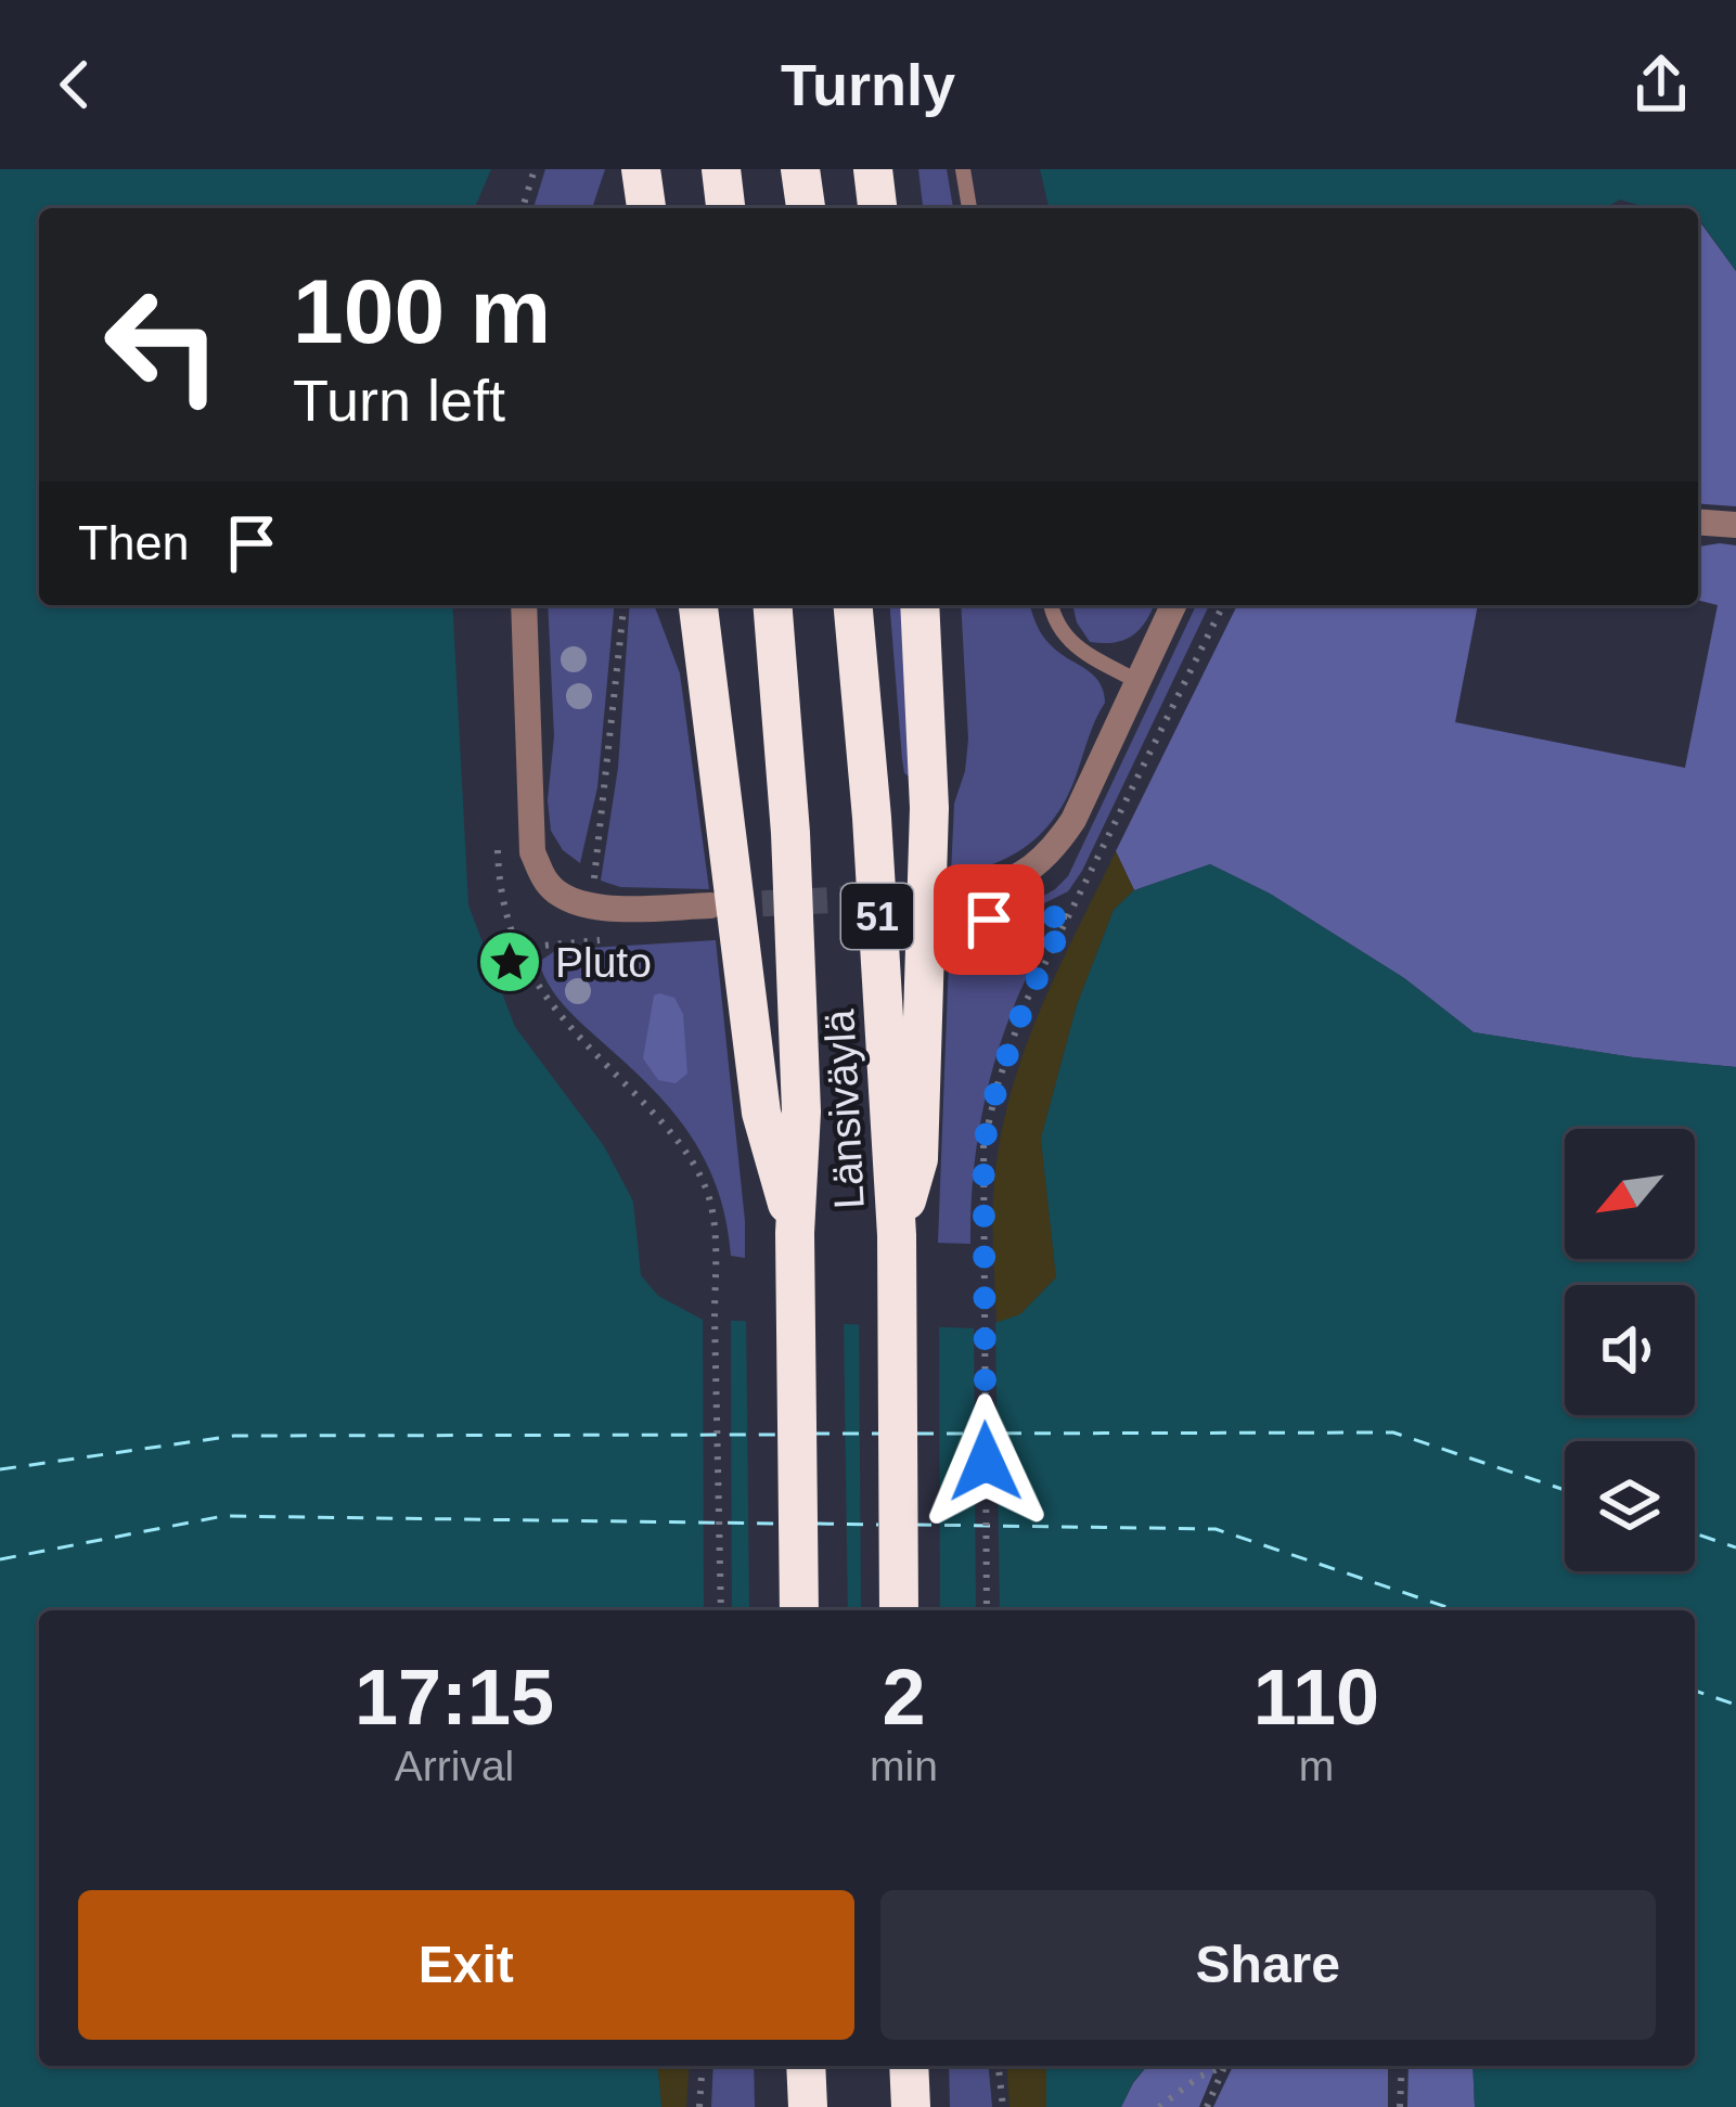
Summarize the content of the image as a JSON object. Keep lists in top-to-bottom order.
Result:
{
  "streets": {
    "highway": ["51", "Länsiväylä"]
  },
  "places": {
    "place": ["Pluto"]
  },
  "north": "bottom left",
  "page": {
    "header": "Turnly",
    "turn": ["100 m", "Turn left"],
    "then": "Then",
    "eta": [
      "17:15",
      "Arrival",
      "2",
      "min",
      "110",
      "m"
    ],
    "buttons": ["Exit", "Share"]
  }
}
